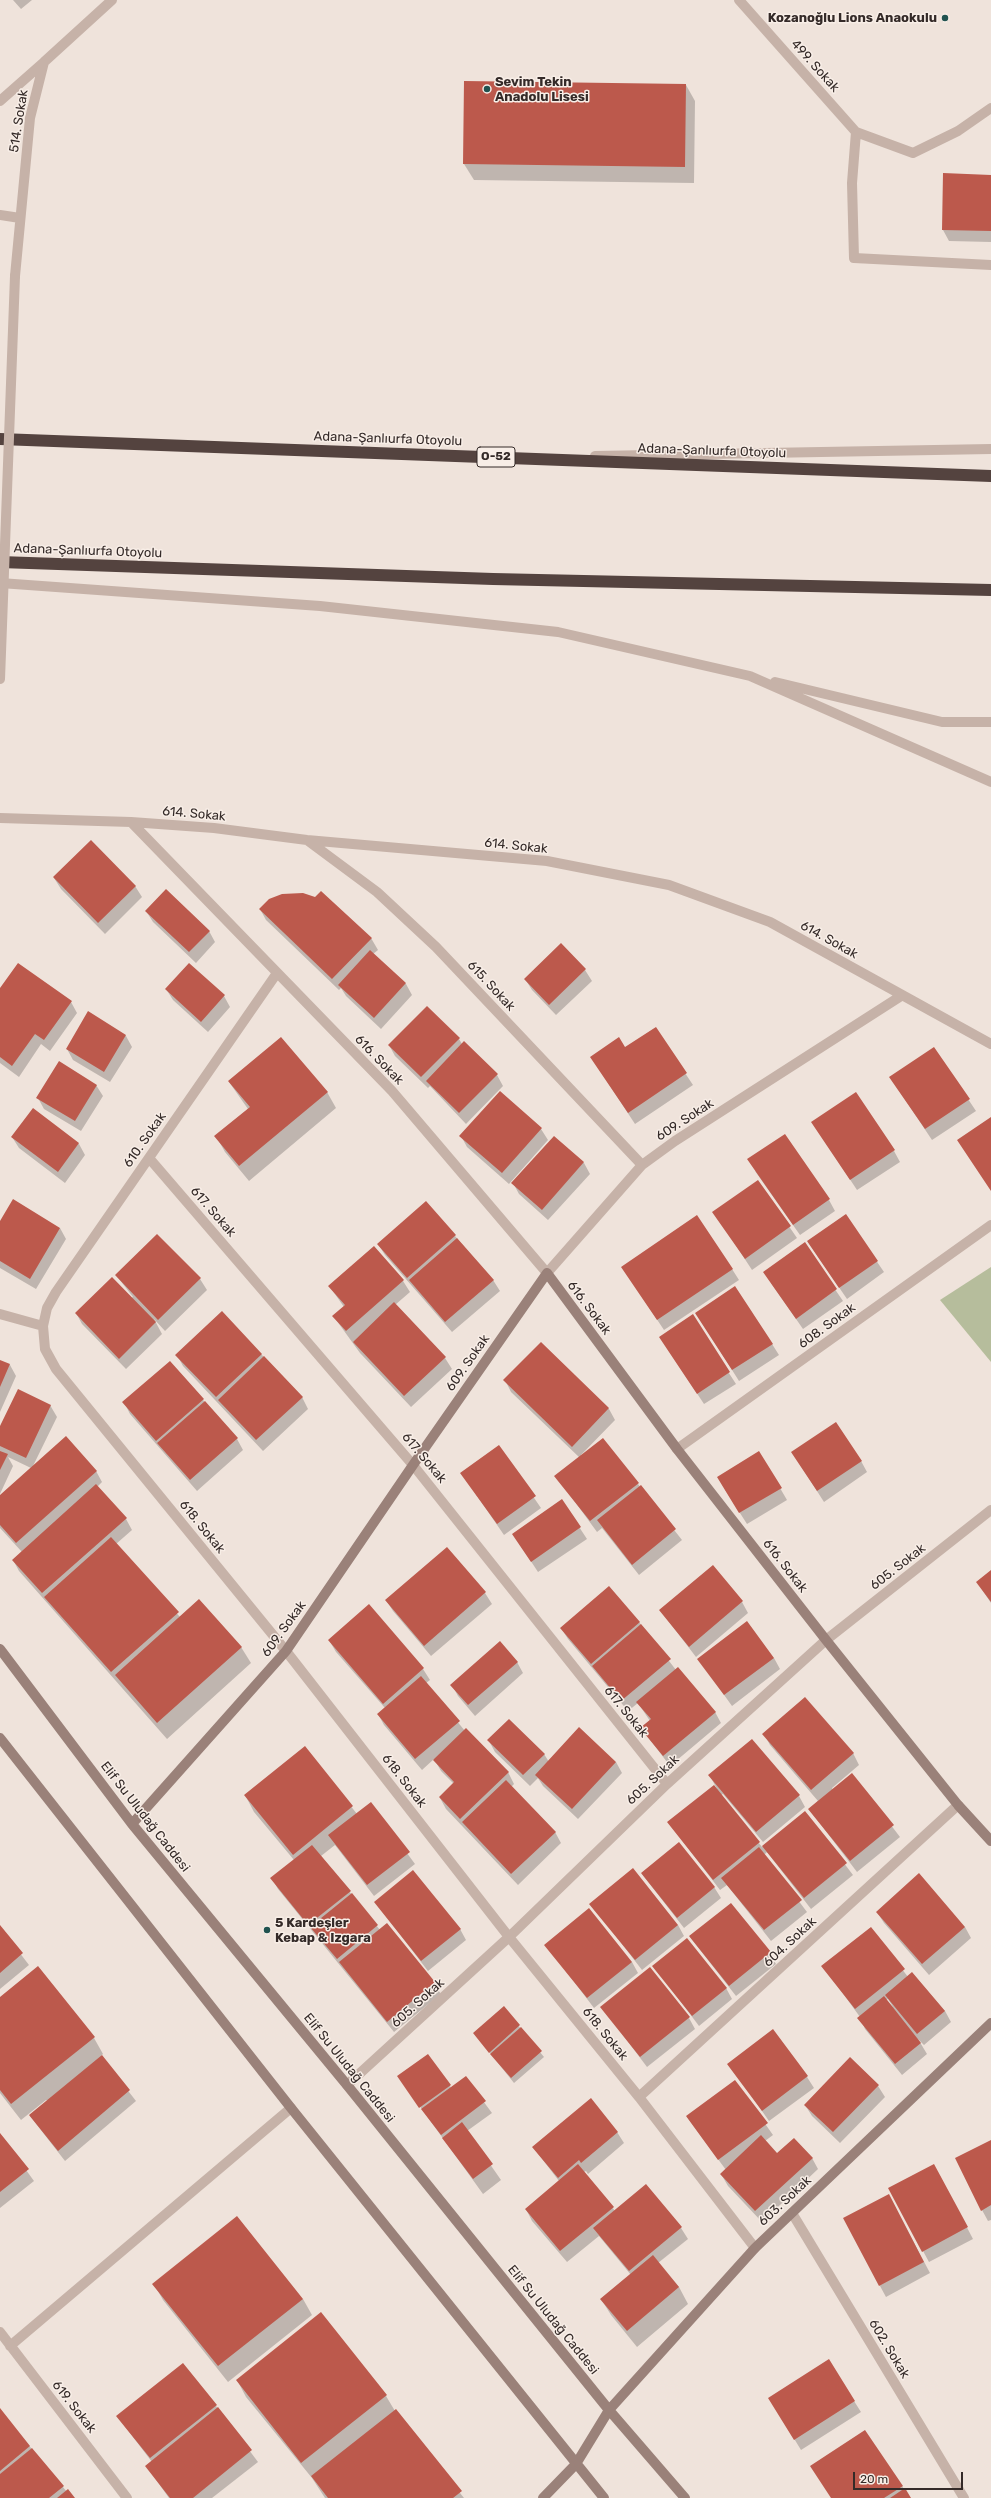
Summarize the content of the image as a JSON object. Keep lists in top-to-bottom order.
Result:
{
  "streets": {
    "highway": ["Adana-Şanlıurfa Otoyolu", "O-52"],
    "street": [
      "499. Sokak",
      "514. Sokak",
      "614. Sokak",
      "615. Sokak",
      "616. Sokak",
      "609. Sokak",
      "610. Sokak",
      "617. Sokak",
      "608. Sokak",
      "618. Sokak",
      "605. Sokak",
      "Elif Su Uludağ Caddesi",
      "604. Sokak",
      "603. Sokak",
      "602. Sokak",
      "619. Sokak"
    ]
  },
  "crossings": [
    ["614. Sokak", "615. Sokak"],
    ["614. Sokak", "616. Sokak"],
    ["614. Sokak", "609. Sokak"],
    ["615. Sokak", "609. Sokak"],
    ["616. Sokak", "609. Sokak"],
    ["616. Sokak", "610. Sokak"],
    ["616. Sokak", "608. Sokak"],
    ["616. Sokak", "605. Sokak"],
    ["616. Sokak", "604. Sokak"],
    ["609. Sokak", "617. Sokak"],
    ["609. Sokak", "618. Sokak"],
    ["609. Sokak", "Elif Su Uludağ Caddesi"],
    ["610. Sokak", "617. Sokak"],
    ["610. Sokak", "618. Sokak"],
    ["617. Sokak", "605. Sokak"],
    ["618. Sokak", "605. Sokak"],
    ["618. Sokak", "604. Sokak"],
    ["618. Sokak", "603. Sokak"],
    ["605. Sokak", "Elif Su Uludağ Caddesi"],
    ["Elif Su Uludağ Caddesi", "603. Sokak"],
    ["603. Sokak", "602. Sokak"]
  ],
  "places": ["Kozanoğlu Lions Anaokulu", "Sevim Tekin Anadolu Lisesi", "5 Kardeşler Kebap & Izgara"],
  "scale_bar": "20 m"
}
